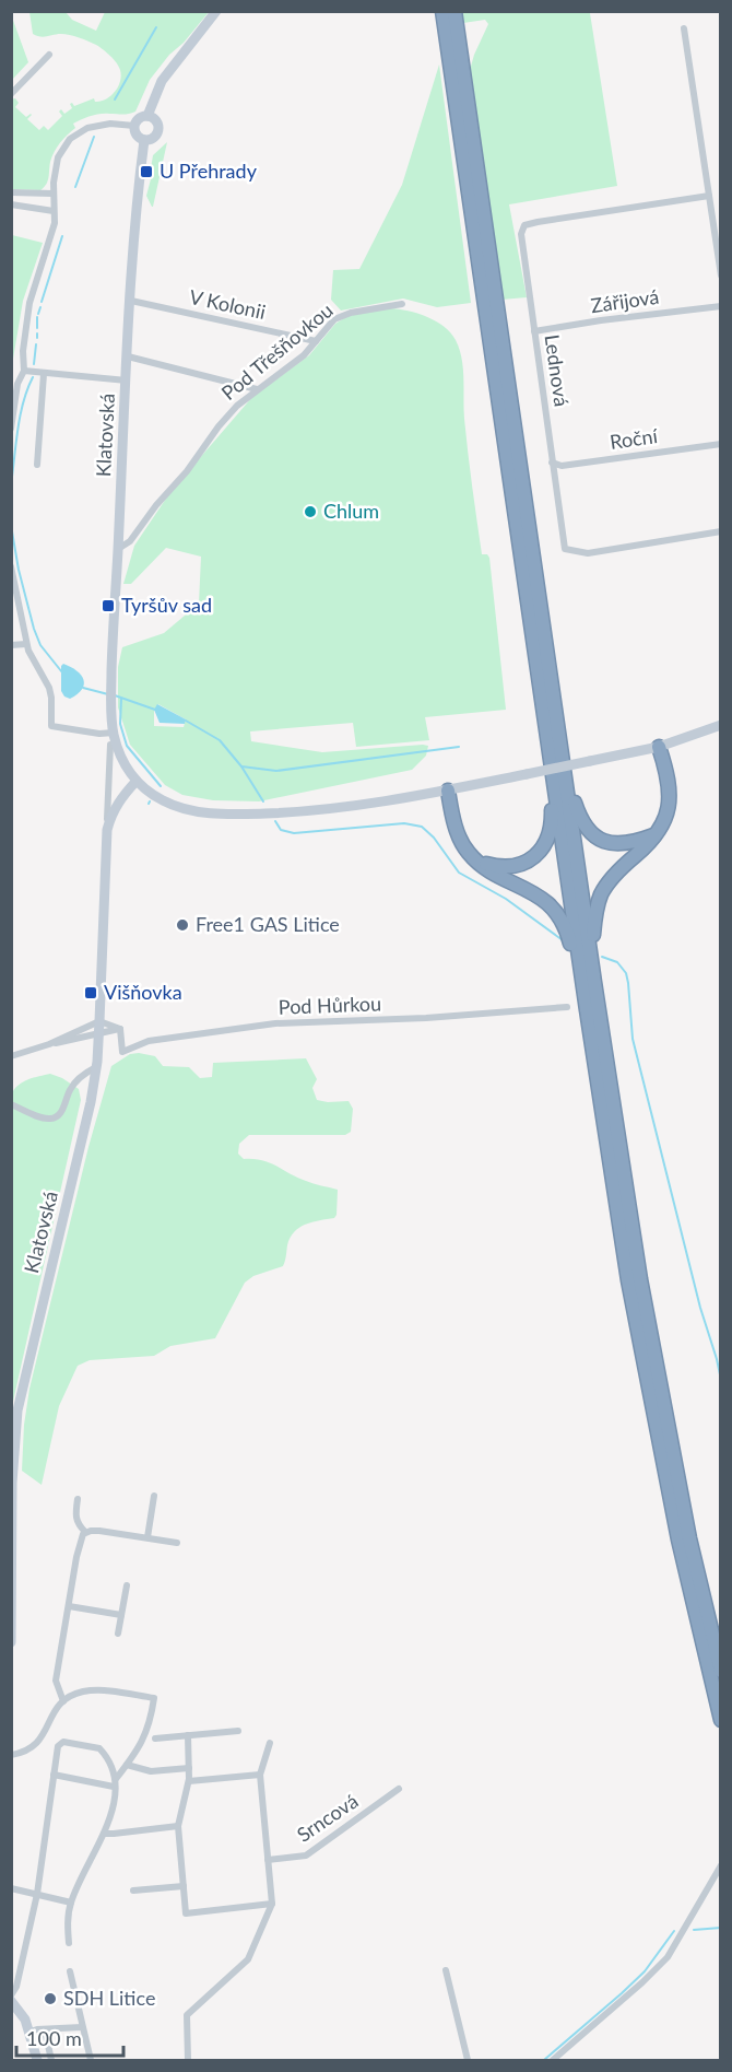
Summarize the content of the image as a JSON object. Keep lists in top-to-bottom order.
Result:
{
  "streets": {
    "main road": ["Klatovská"],
    "street": [
      "Zářijová",
      "V Kolonii",
      "Pod Třešňovkou",
      "Lednová",
      "Roční",
      "Pod Hůrkou",
      "Srncová"
    ]
  },
  "crossings": [
    ["Zářijová", "Lednová"],
    ["V Kolonii", "Pod Třešňovkou"],
    ["V Kolonii", "Klatovská"],
    ["Pod Třešňovkou", "Klatovská"],
    ["Lednová", "Roční"]
  ],
  "places": {
    "transit": ["U Přehrady", "Tyršův sad", "Višňovka"],
    "other": ["Chlum", "Free1 GAS Litice", "SDH Litice"]
  },
  "scale_bar": "100 m"
}
